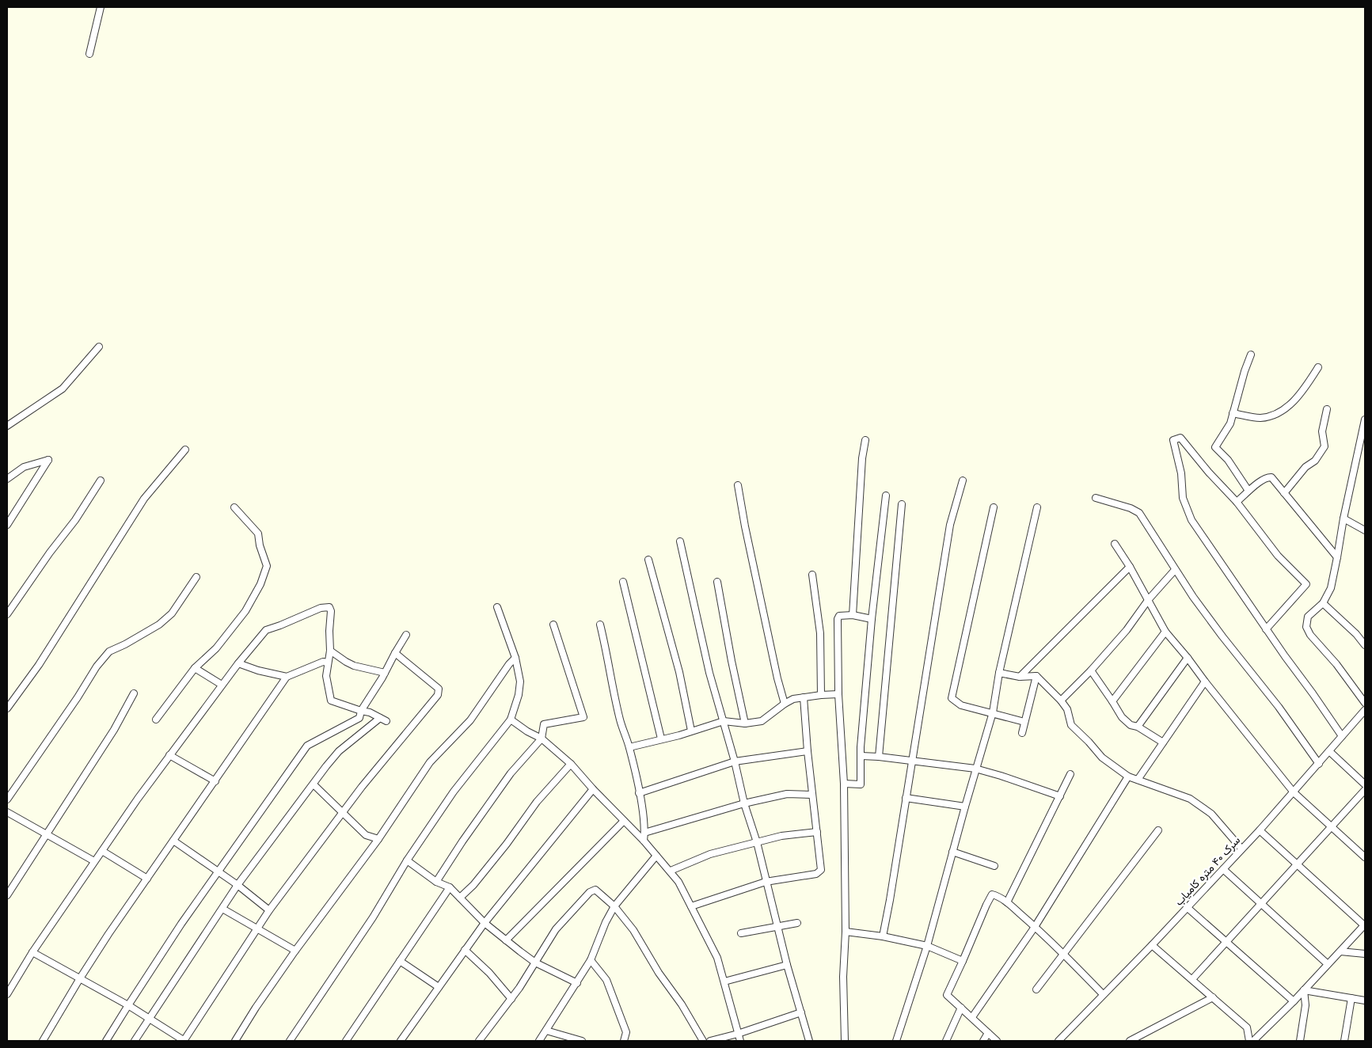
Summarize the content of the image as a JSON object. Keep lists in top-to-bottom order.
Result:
{
  "streets": {
    "street": ["سرک ۴۰ متره کامیاب"]
  }
}
